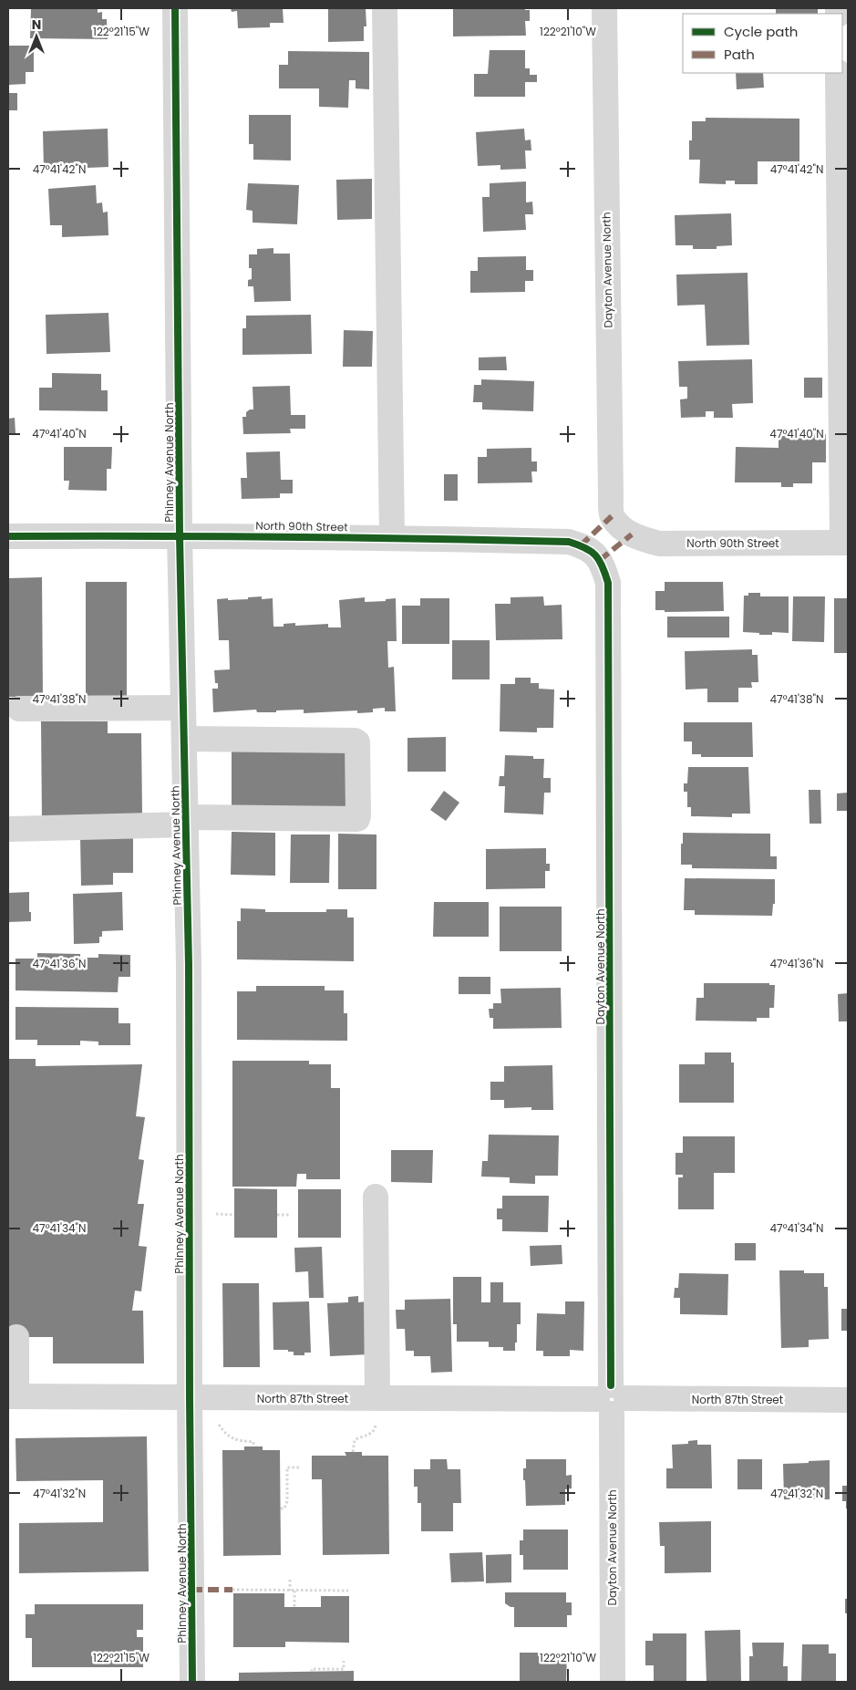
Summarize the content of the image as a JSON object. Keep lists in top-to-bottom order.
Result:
{
  "streets": {
    "street": [
      "Dayton Avenue North",
      "Phinney Avenue North",
      "North 90th Street",
      "North 87th Street"
    ]
  },
  "crossings": [
    ["Dayton Avenue North", "North 90th Street"],
    ["Dayton Avenue North", "North 87th Street"],
    ["Phinney Avenue North", "North 90th Street"],
    ["Phinney Avenue North", "North 87th Street"]
  ],
  "legend": ["Cycle path", "Path"],
  "north": "top",
  "coordinates": [
    "122°21'15\"W",
    "122°21'10\"W",
    "47°41'42\"N",
    "47°41'40\"N",
    "47°41'38\"N",
    "47°41'36\"N",
    "47°41'34\"N",
    "47°41'32\"N"
  ]
}
